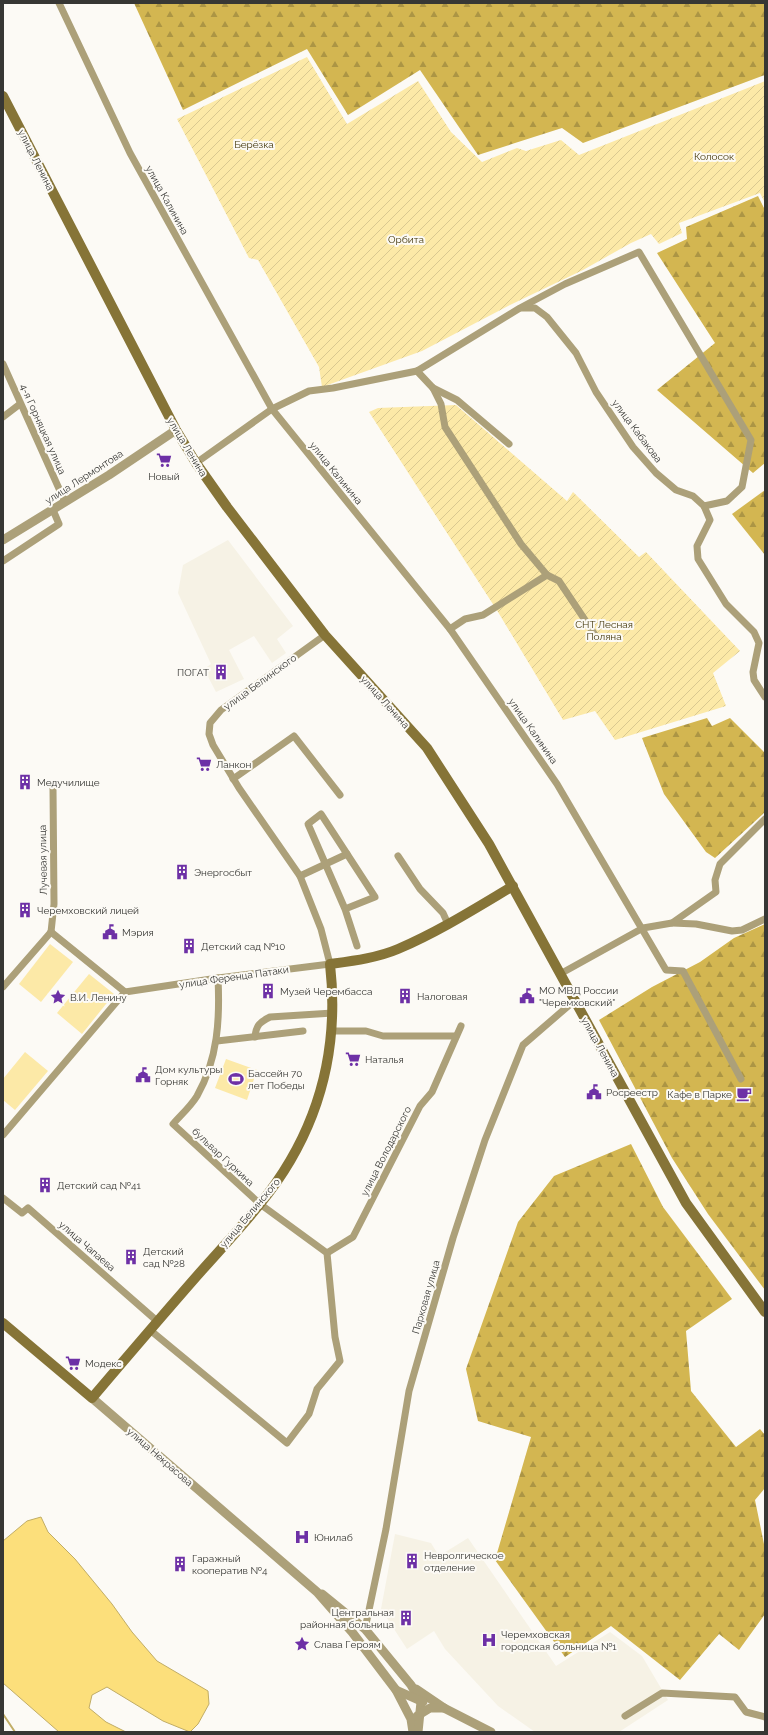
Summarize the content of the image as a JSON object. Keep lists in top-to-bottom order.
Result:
{
  "streets": {
    "main road": [
      "улица Ленина",
      "улица Белинского",
      "улица Ференца Патаки",
      "улица Некрасова"
    ],
    "street": [
      "улица Калинина",
      "4-я Горняцкая улица",
      "улица Кабакова",
      "улица Лермонтова",
      "Лучевая улица",
      "улица Володарского",
      "бульвар Гуркина",
      "улица Чапаева",
      "Парковая улица"
    ]
  },
  "crossings": [
    ["улица Ленина", "улица Лермонтова"],
    ["улица Ленина", "улица Белинского"],
    ["улица Ленина", "улица Ференца Патаки"],
    ["улица Ленина", "Парковая улица"],
    ["4-я Горняцкая улица", "улица Лермонтова"],
    ["улица Белинского", "улица Ференца Патаки"],
    ["улица Белинского", "бульвар Гуркина"],
    ["улица Белинского", "улица Чапаева"],
    ["улица Белинского", "улица Некрасова"],
    ["улица Володарского", "бульвар Гуркина"],
    ["Парковая улица", "улица Некрасова"]
  ],
  "parks": [
    "Берёзка",
    "Колосок",
    "Орбита",
    "СНТ Лесная Поляна"
  ],
  "places": {
    "supermarket": [
      "Новый",
      "Ланкон",
      "Наталья",
      "Модекс"
    ],
    "building": [
      "ПОГАТ",
      "Медучилище",
      "Энергосбыт",
      "Черемховский лицей",
      "Детский сад №10",
      "Музей Черембасса",
      "Налоговая",
      "Детский сад №41",
      "Детский сад №28",
      "Невролгическое отделение",
      "Гаражный кооператив №4",
      "Центральная районная больница"
    ],
    "public building": [
      "Мэрия",
      "МО МВД России \"Черемховский\"",
      "Дом культуры Горняк",
      "Росреестр"
    ],
    "place": ["В.И. Ленину", "Слава Героям"],
    "sports": ["Бассейн 70 лет Победы"],
    "cafe": ["Кафе в Парке"],
    "hospital": ["Юнилаб", "Черемховская городская больница №1"]
  }
}
